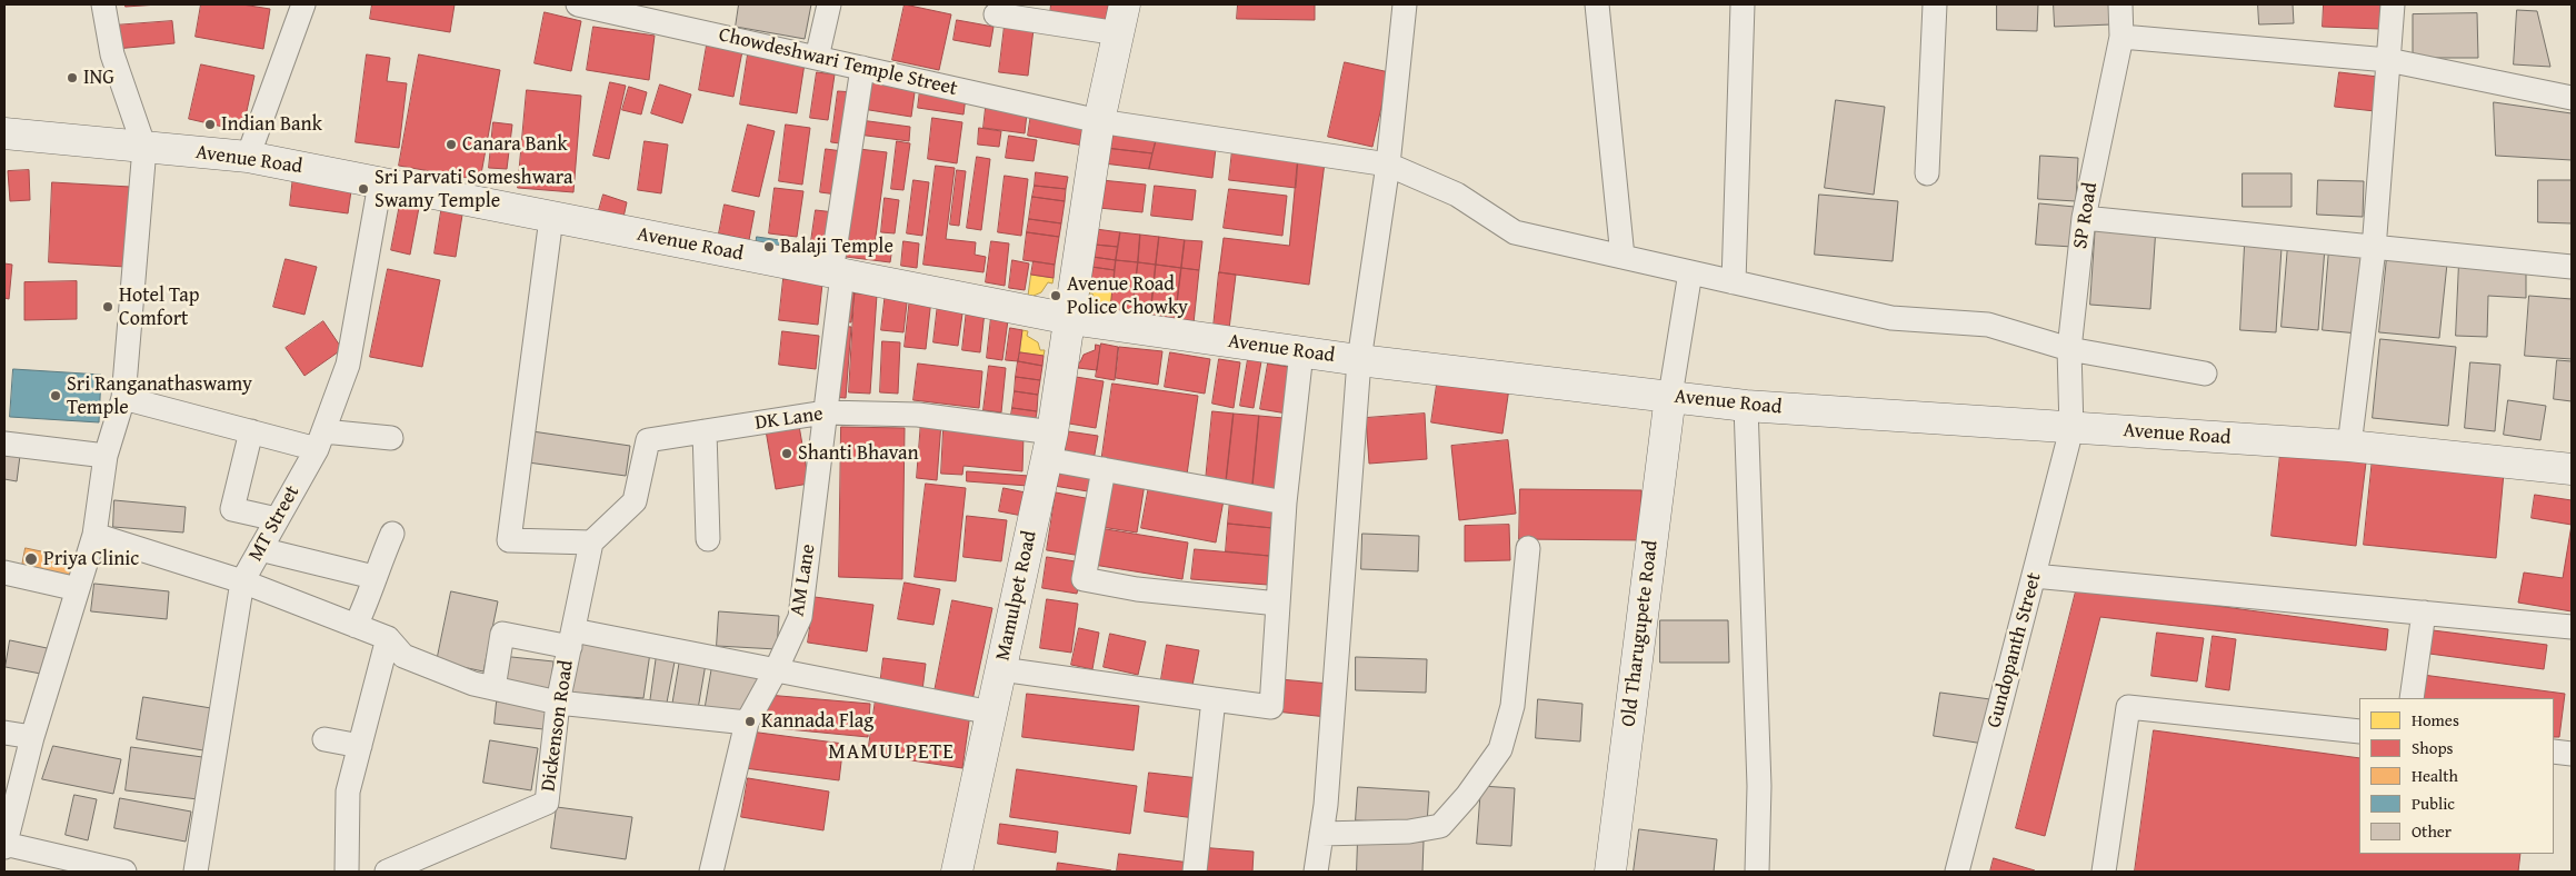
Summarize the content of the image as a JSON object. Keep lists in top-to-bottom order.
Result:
{
  "streets": {
    "street": [
      "Chowdeshwari Temple Street",
      "Avenue Road",
      "SP Road",
      "DK Lane",
      "MT Street",
      "AM Lane",
      "Mamulpet Road",
      "Old Tharugupete Road",
      "Gundopanth Street",
      "Dickenson Road"
    ]
  },
  "crossings": [
    ["Chowdeshwari Temple Street", "SP Road"],
    ["Chowdeshwari Temple Street", "AM Lane"],
    ["Chowdeshwari Temple Street", "Mamulpet Road"],
    ["Avenue Road", "SP Road"],
    ["Avenue Road", "MT Street"],
    ["Avenue Road", "AM Lane"],
    ["Avenue Road", "Mamulpet Road"],
    ["Avenue Road", "Old Tharugupete Road"],
    ["Avenue Road", "Gundopanth Street"],
    ["SP Road", "Gundopanth Street"],
    ["DK Lane", "AM Lane"],
    ["DK Lane", "Mamulpet Road"],
    ["DK Lane", "Dickenson Road"]
  ],
  "districts": ["MAMULPETE"],
  "places": [
    "ING",
    "Indian Bank",
    "Canara Bank",
    "Sri Parvati Someshwara Swamy Temple",
    "Balaji Temple",
    "Avenue Road Police Chowky",
    "Hotel Tap Comfort",
    "Sri Ranganathaswamy Temple",
    "Shanti Bhavan",
    "Priya Clinic",
    "Kannada Flag"
  ],
  "legend": [
    "Homes",
    "Shops",
    "Health",
    "Public",
    "Other"
  ]
}
